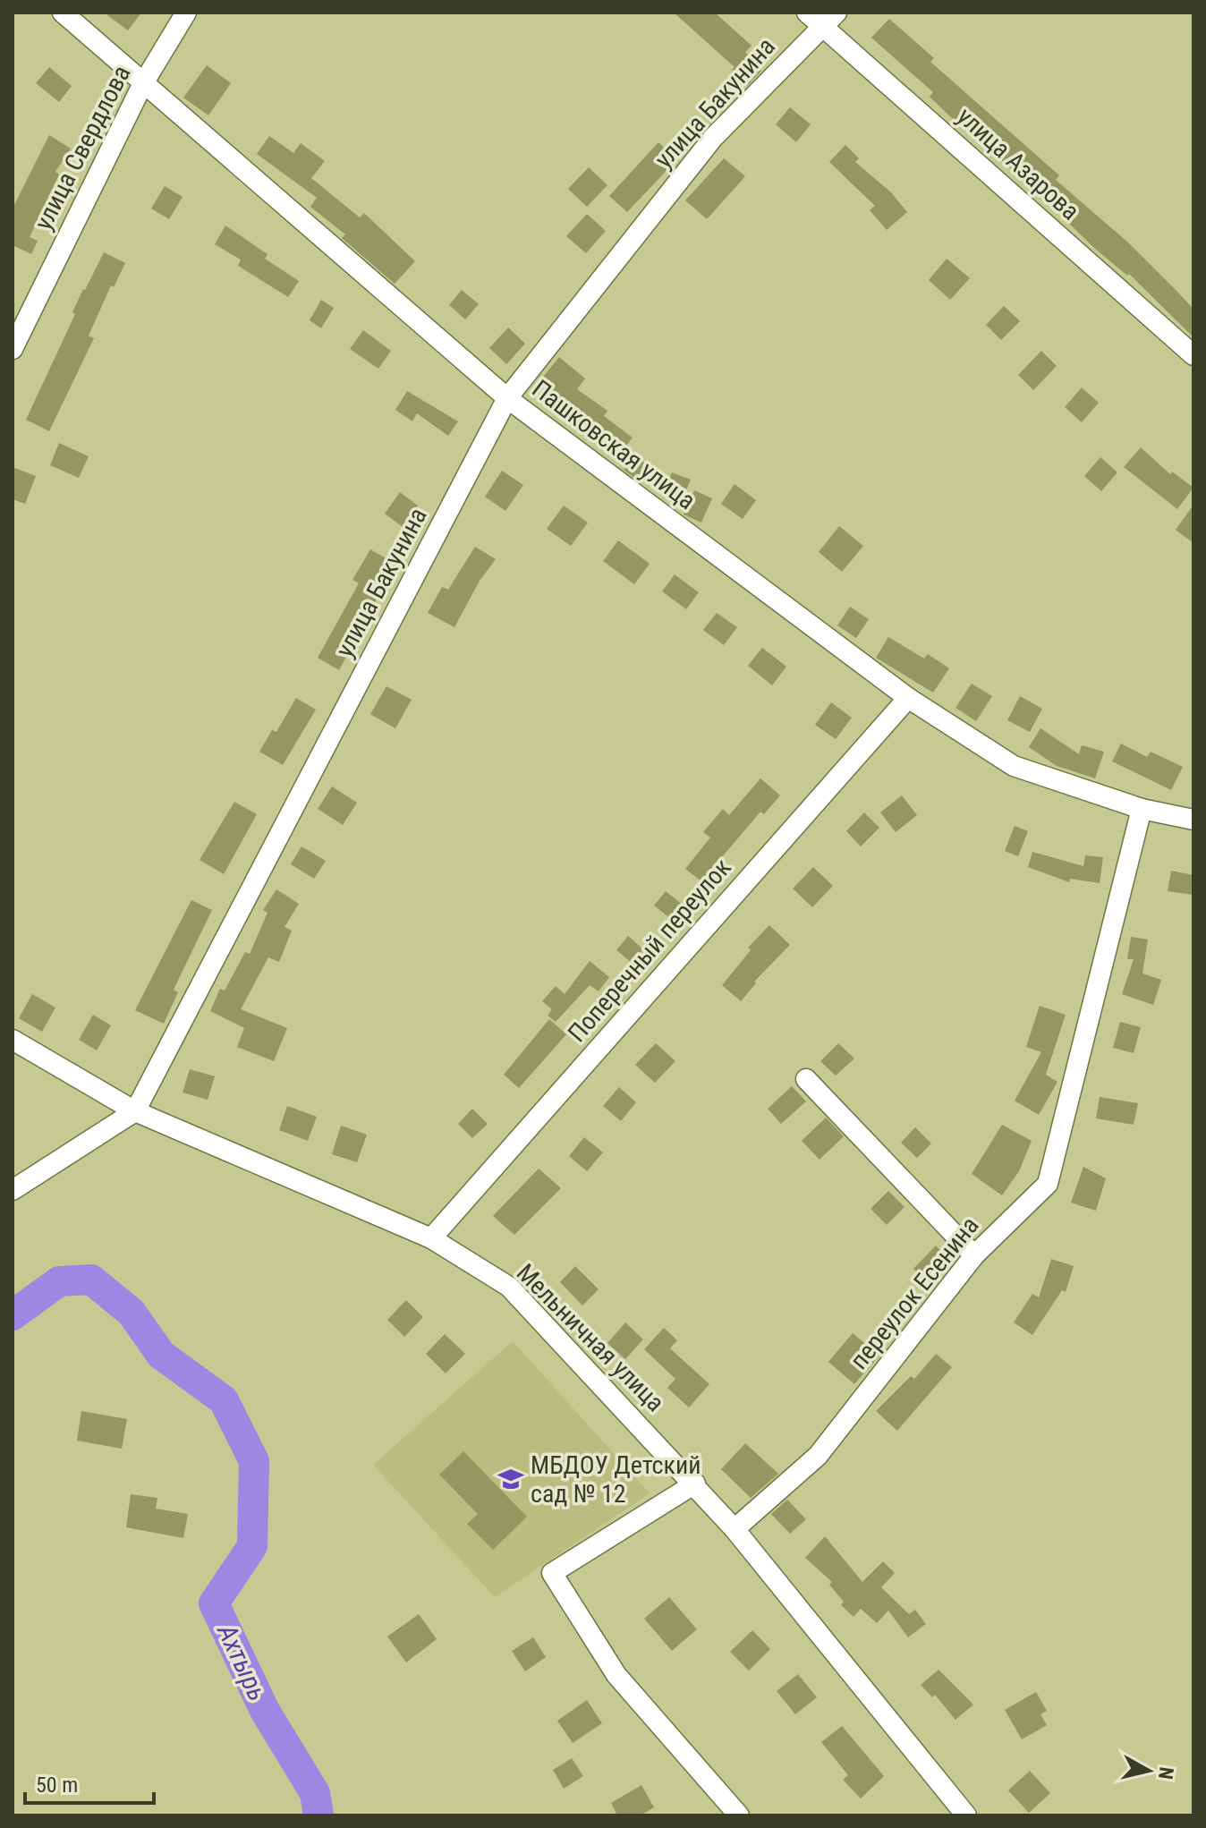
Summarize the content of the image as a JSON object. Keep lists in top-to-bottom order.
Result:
{
  "streets": {
    "street": [
      "улица Бакунина",
      "улица Свердлова",
      "улица Азарова",
      "Пашковская улица",
      "Поперечный переулок",
      "переулок Есенина",
      "Мельничная улица"
    ]
  },
  "crossings": [
    ["улица Бакунина", "улица Азарова"],
    ["улица Бакунина", "Пашковская улица"],
    ["улица Бакунина", "Мельничная улица"],
    ["улица Свердлова", "Пашковская улица"],
    ["Пашковская улица", "Поперечный переулок"],
    ["Пашковская улица", "переулок Есенина"],
    ["Поперечный переулок", "Мельничная улица"],
    ["переулок Есенина", "Мельничная улица"]
  ],
  "water": ["Ахтырь"],
  "places": {
    "school or university": ["МБДОУ Детский сад № 12"]
  },
  "scale_bar": "50 m",
  "north": "right"
}
